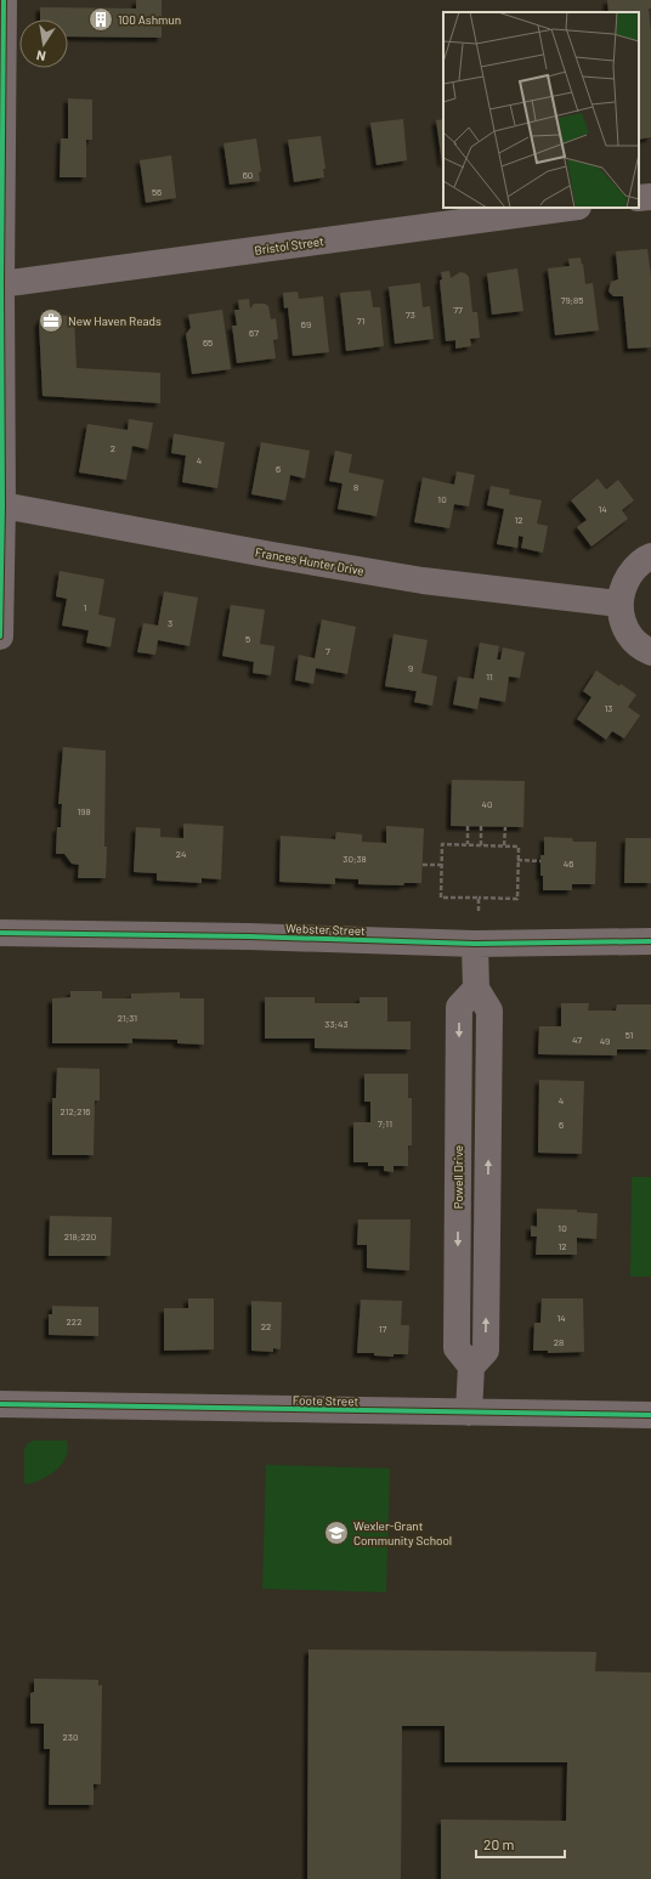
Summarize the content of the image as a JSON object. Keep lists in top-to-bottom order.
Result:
{
  "streets": {
    "street": [
      "Bristol Street",
      "Frances Hunter Drive",
      "Webster Street",
      "Foote Street"
    ]
  },
  "places": {
    "building": ["100 Ashmun"],
    "office": ["New Haven Reads"],
    "school or university": ["Wexler-Grant Community School"]
  },
  "house_numbers": [
    "60",
    "56",
    "79;85",
    "77",
    "73",
    "71",
    "69",
    "67",
    "65",
    "2",
    "4",
    "6",
    "8",
    "10",
    "14",
    "12",
    "1",
    "3",
    "5",
    "7",
    "9",
    "11",
    "13",
    "40",
    "198",
    "24",
    "30;38",
    "46",
    "21;31",
    "33;43",
    "51",
    "47",
    "49",
    "4",
    "212;216",
    "7;11",
    "6",
    "10",
    "218;220",
    "12",
    "14",
    "222",
    "22",
    "17",
    "28",
    "230"
  ],
  "scale_bar": "20 m",
  "north": "bottom"
}
